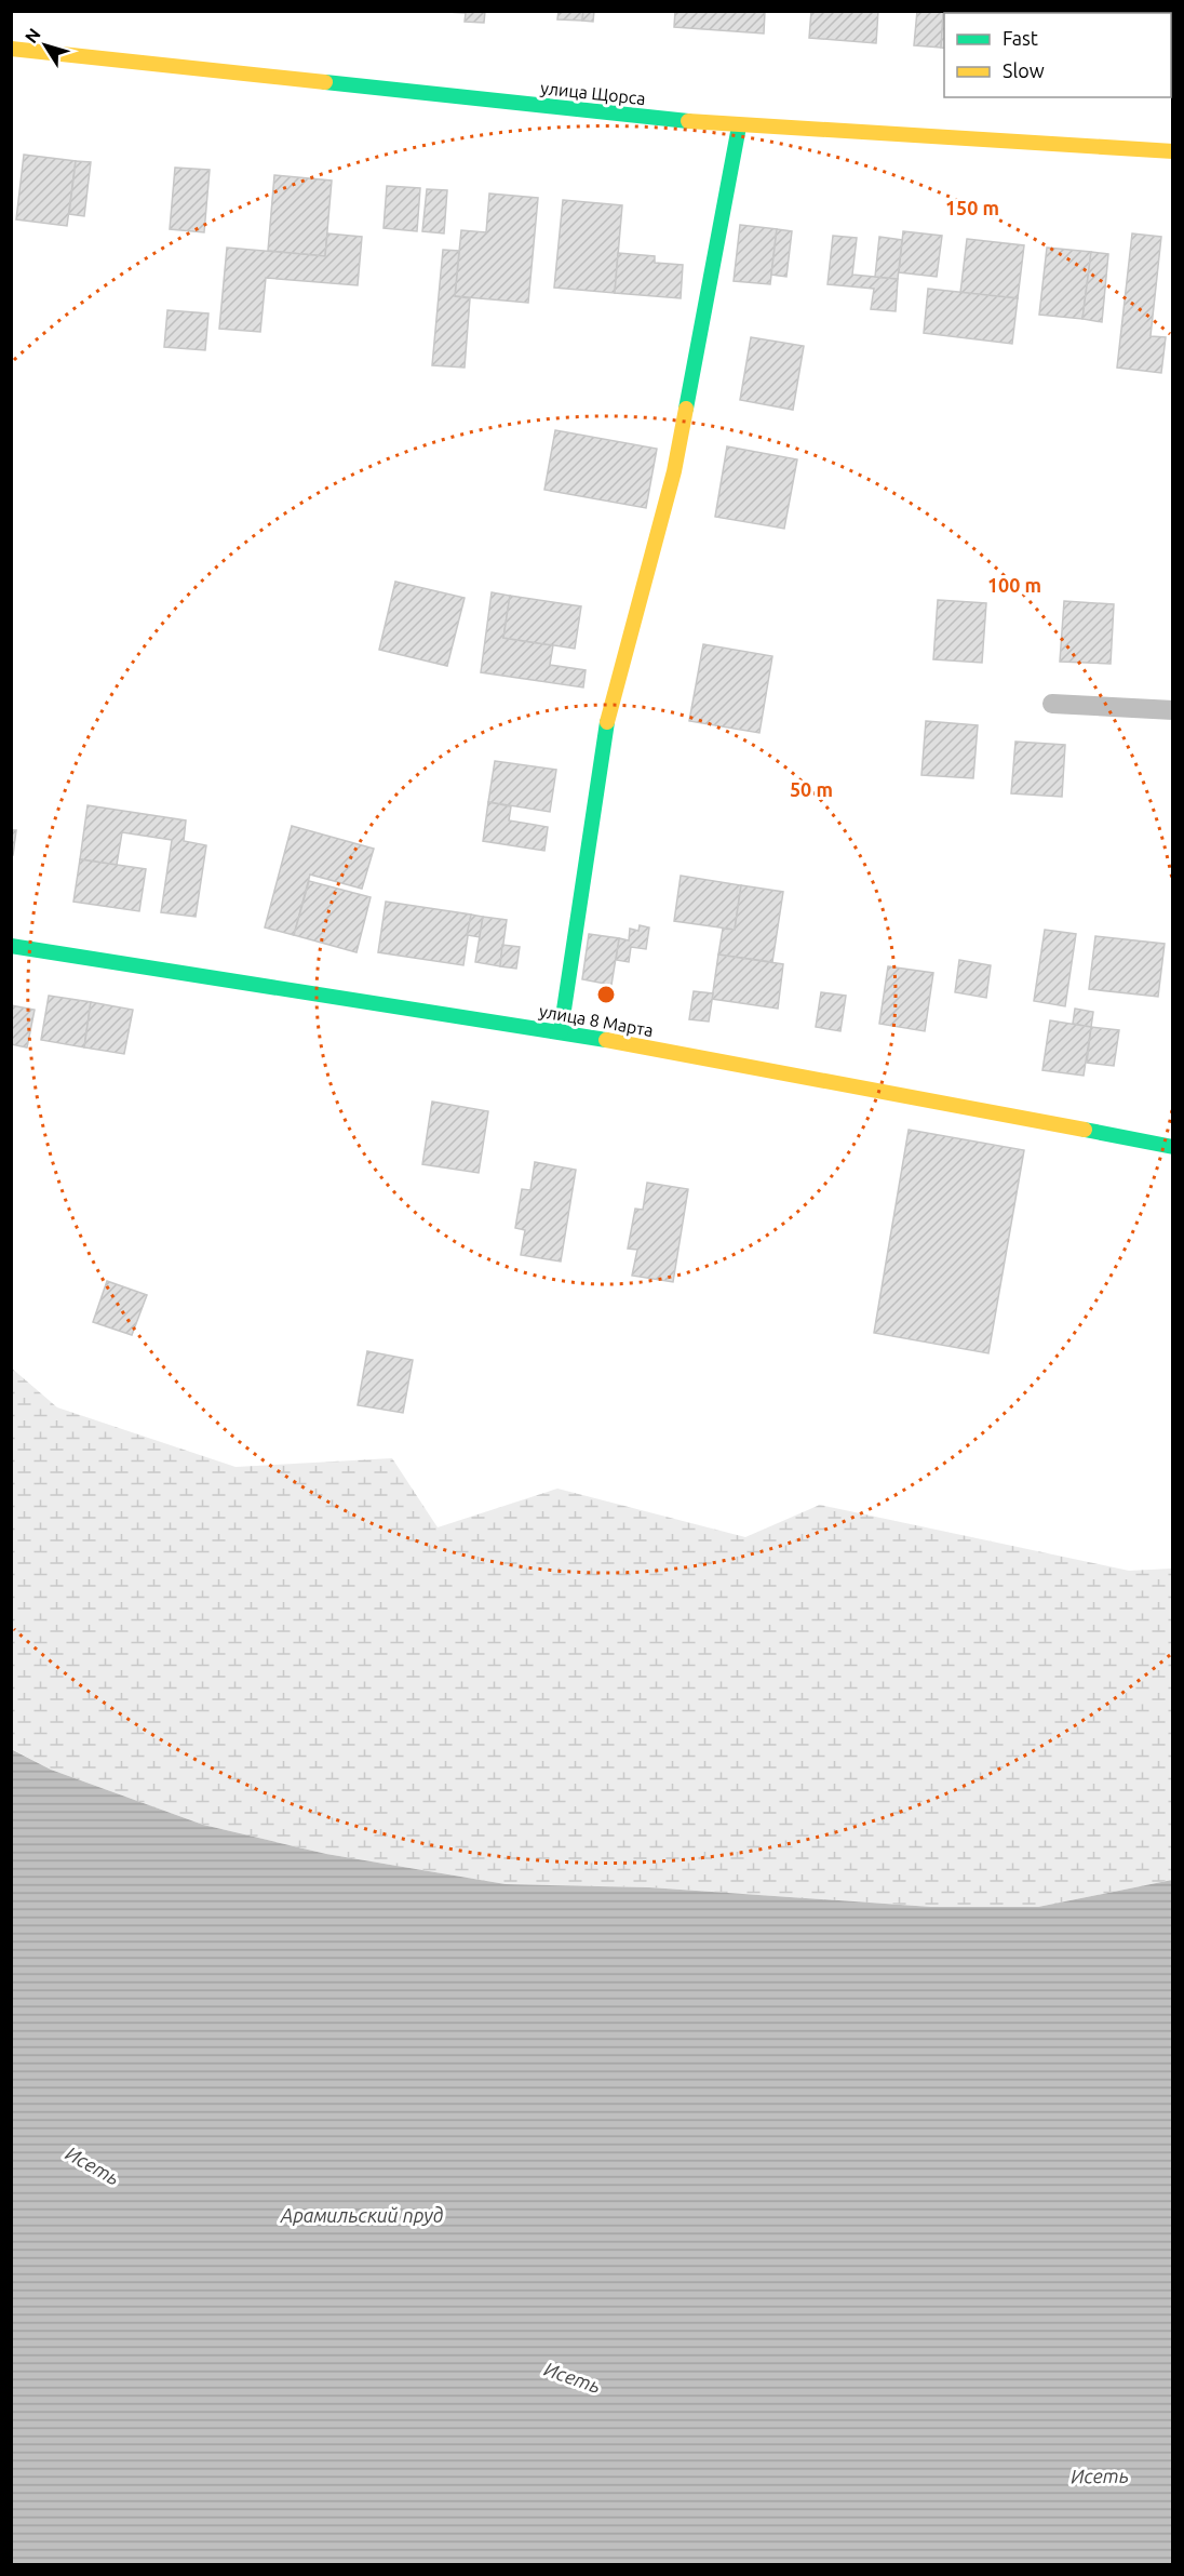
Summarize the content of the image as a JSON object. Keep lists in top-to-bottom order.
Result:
{
  "streets": {
    "street": ["улица Щорса", "улица 8 Марта"]
  },
  "water": ["Исеть", "Арамильский пруд"],
  "legend": ["Fast", "Slow"],
  "north": "top left",
  "rings": ["150 m", "100 m", "50 m"]
}
